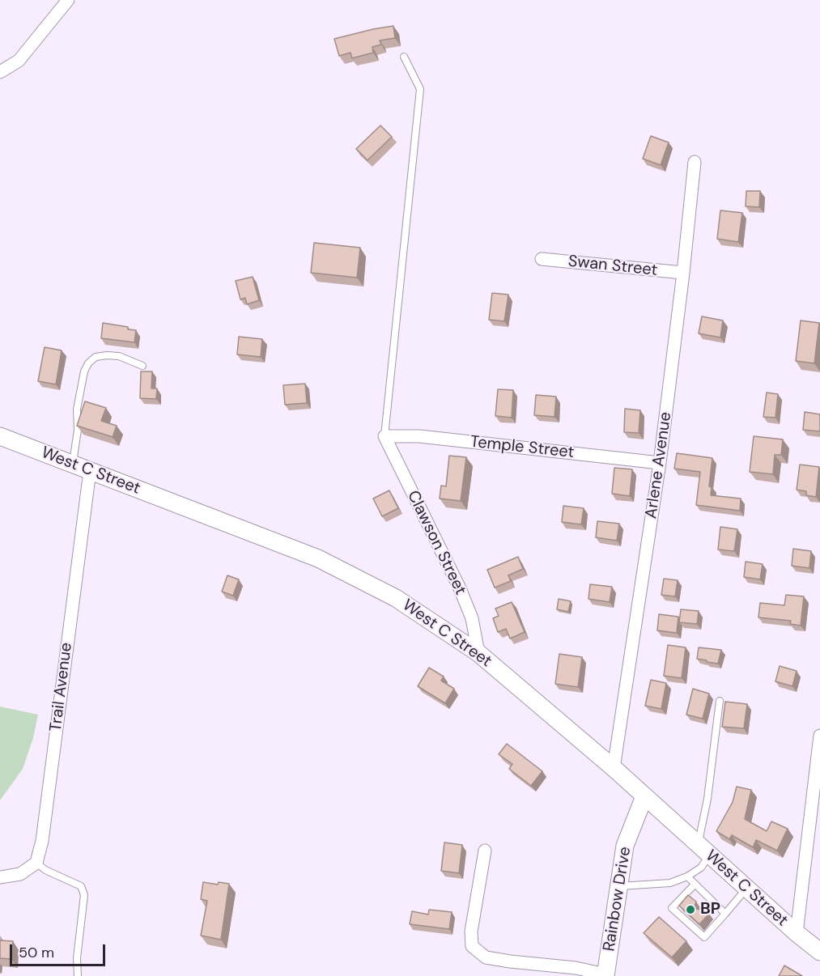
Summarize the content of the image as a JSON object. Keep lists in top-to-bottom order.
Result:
{
  "streets": {
    "main road": ["West C Street", "Rainbow Drive"],
    "street": [
      "Swan Street",
      "Temple Street",
      "Arlene Avenue",
      "Clawson Street",
      "Trail Avenue"
    ]
  },
  "crossings": [
    ["Swan Street", "Arlene Avenue"],
    ["Temple Street", "Arlene Avenue"],
    ["Temple Street", "Clawson Street"],
    ["Arlene Avenue", "West C Street"],
    ["West C Street", "Clawson Street"],
    ["West C Street", "Trail Avenue"],
    ["West C Street", "Rainbow Drive"]
  ],
  "places": ["BP"],
  "scale_bar": "50 m"
}
